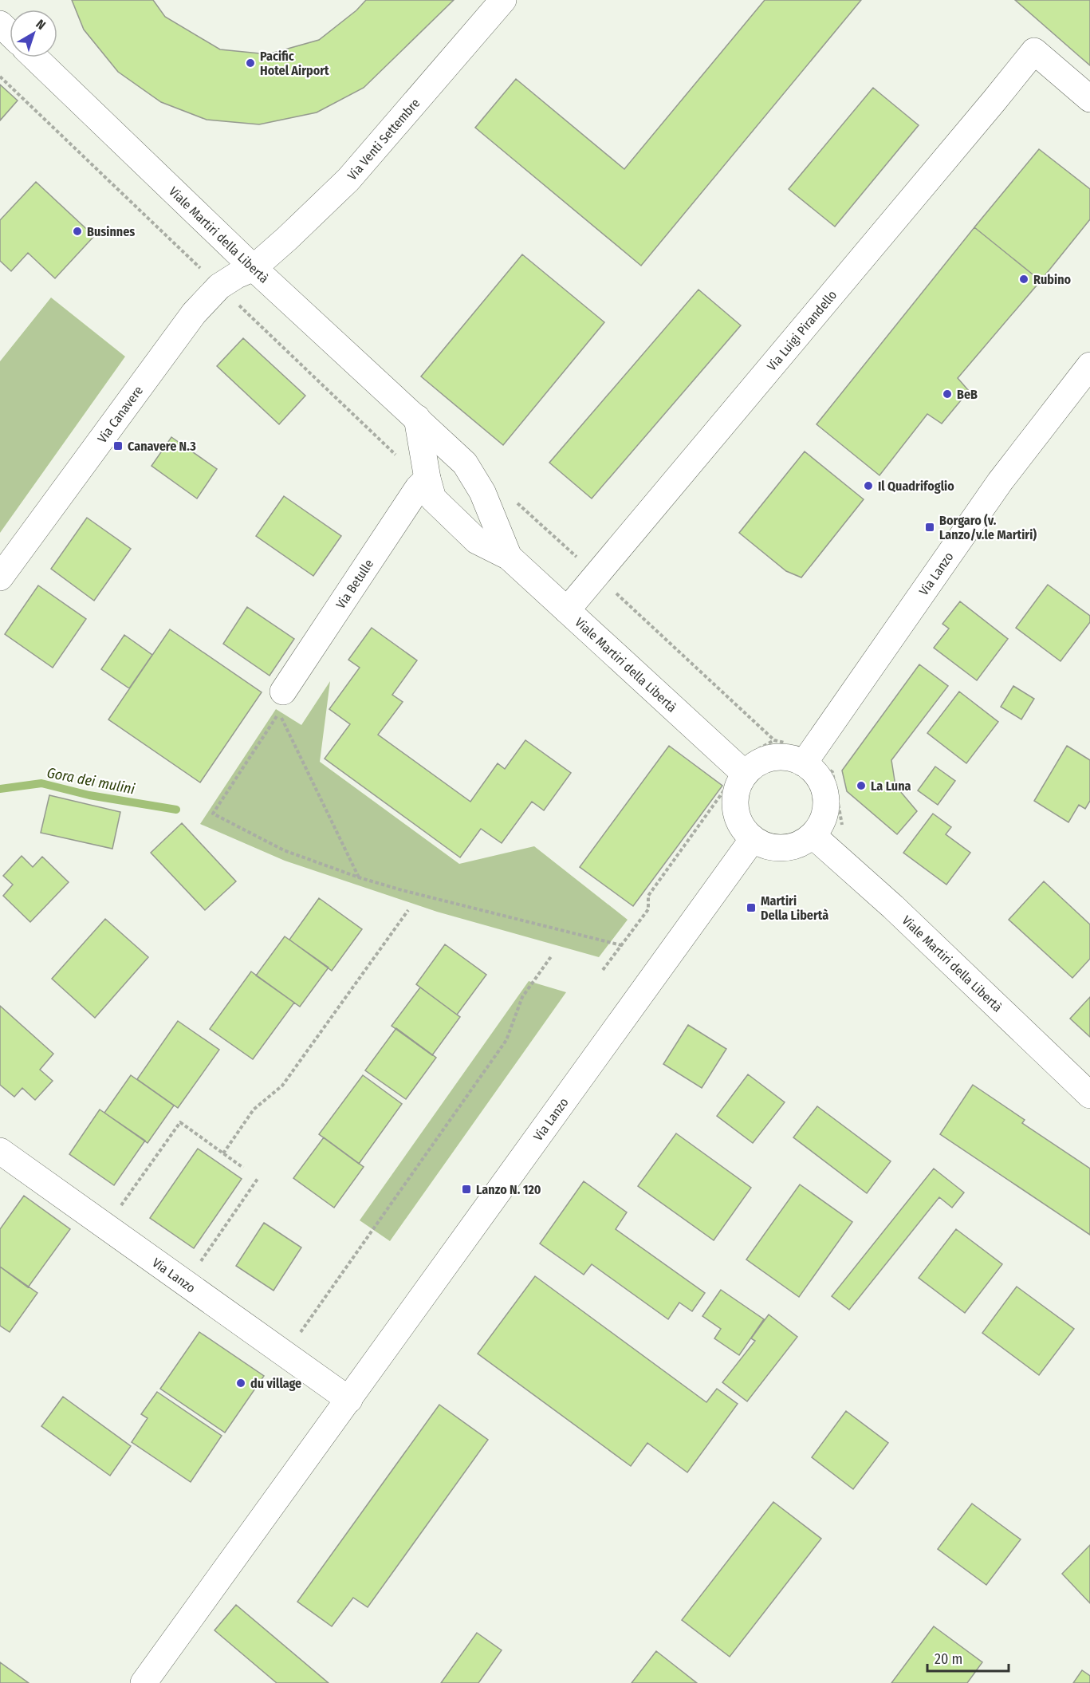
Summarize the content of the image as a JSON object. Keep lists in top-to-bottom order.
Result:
{
  "streets": {
    "street": [
      "Via Venti Settembre",
      "Viale Martiri della Libertà",
      "Via Luigi Pirandello",
      "Via Canavere",
      "Via Lanzo",
      "Via Betulle"
    ]
  },
  "crossings": [
    ["Via Venti Settembre", "Viale Martiri della Libertà"],
    ["Via Venti Settembre", "Via Canavere"],
    ["Viale Martiri della Libertà", "Via Luigi Pirandello"],
    ["Viale Martiri della Libertà", "Via Canavere"],
    ["Viale Martiri della Libertà", "Via Lanzo"],
    ["Viale Martiri della Libertà", "Via Betulle"]
  ],
  "water": ["Gora dei mulini"],
  "places": {
    "other": [
      "Pacific Hotel Airport",
      "Businnes",
      "Rubino",
      "BeB",
      "Il Quadrifoglio",
      "La Luna",
      "du village"
    ],
    "transit": [
      "Canavere N.3",
      "Borgaro (v. Lanzo/v.le Martiri)",
      "Martiri Della Libertà",
      "Lanzo N. 120"
    ]
  },
  "scale_bar": "20 m",
  "north": "top right"
}
